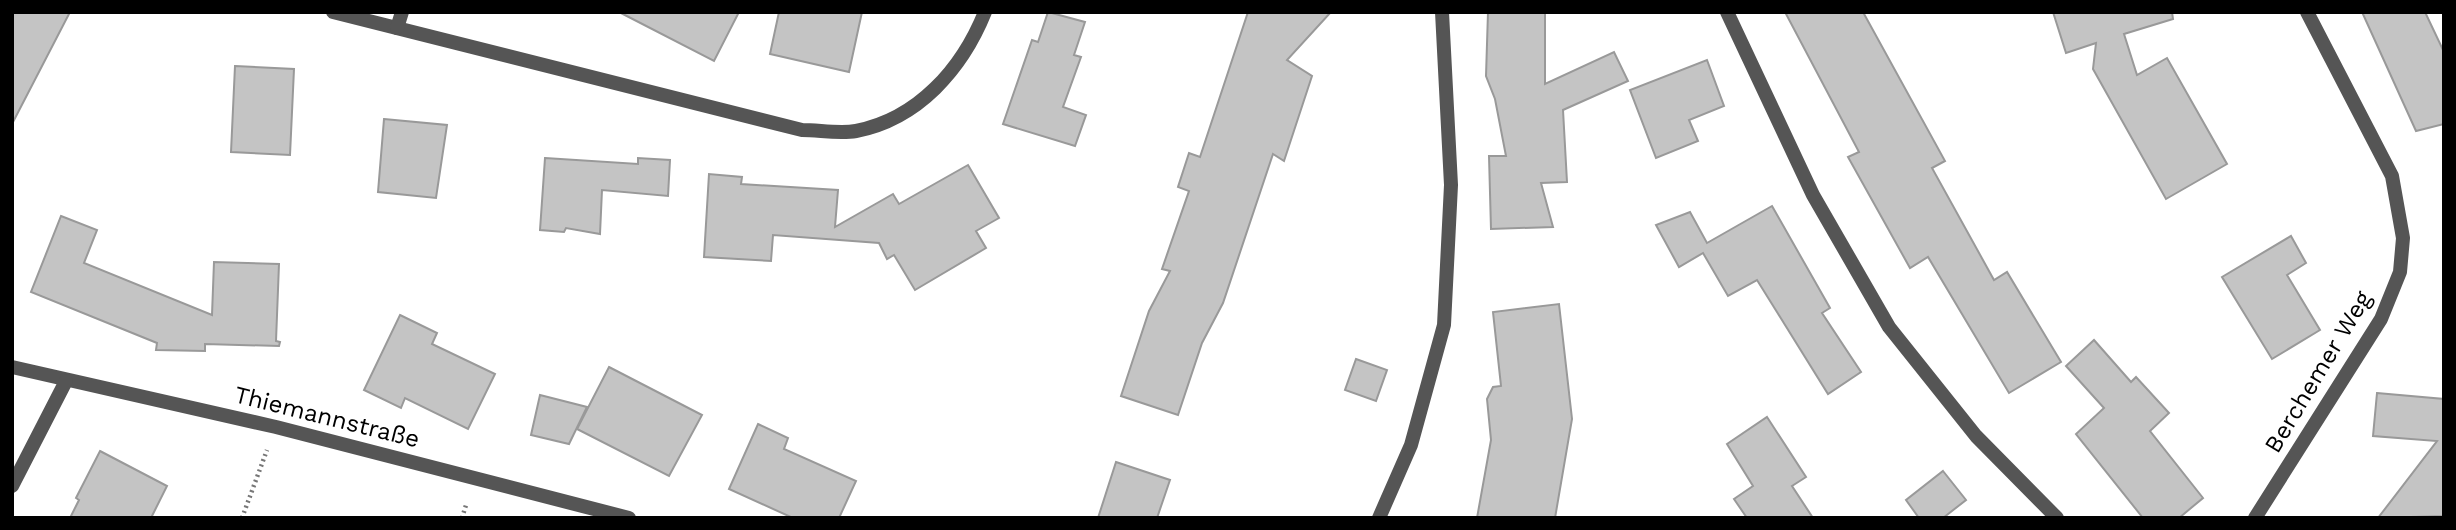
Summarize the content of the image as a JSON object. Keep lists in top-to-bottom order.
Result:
{
  "streets": {
    "street": ["Berchemer Weg", "Thiemannstraße"]
  }
}
